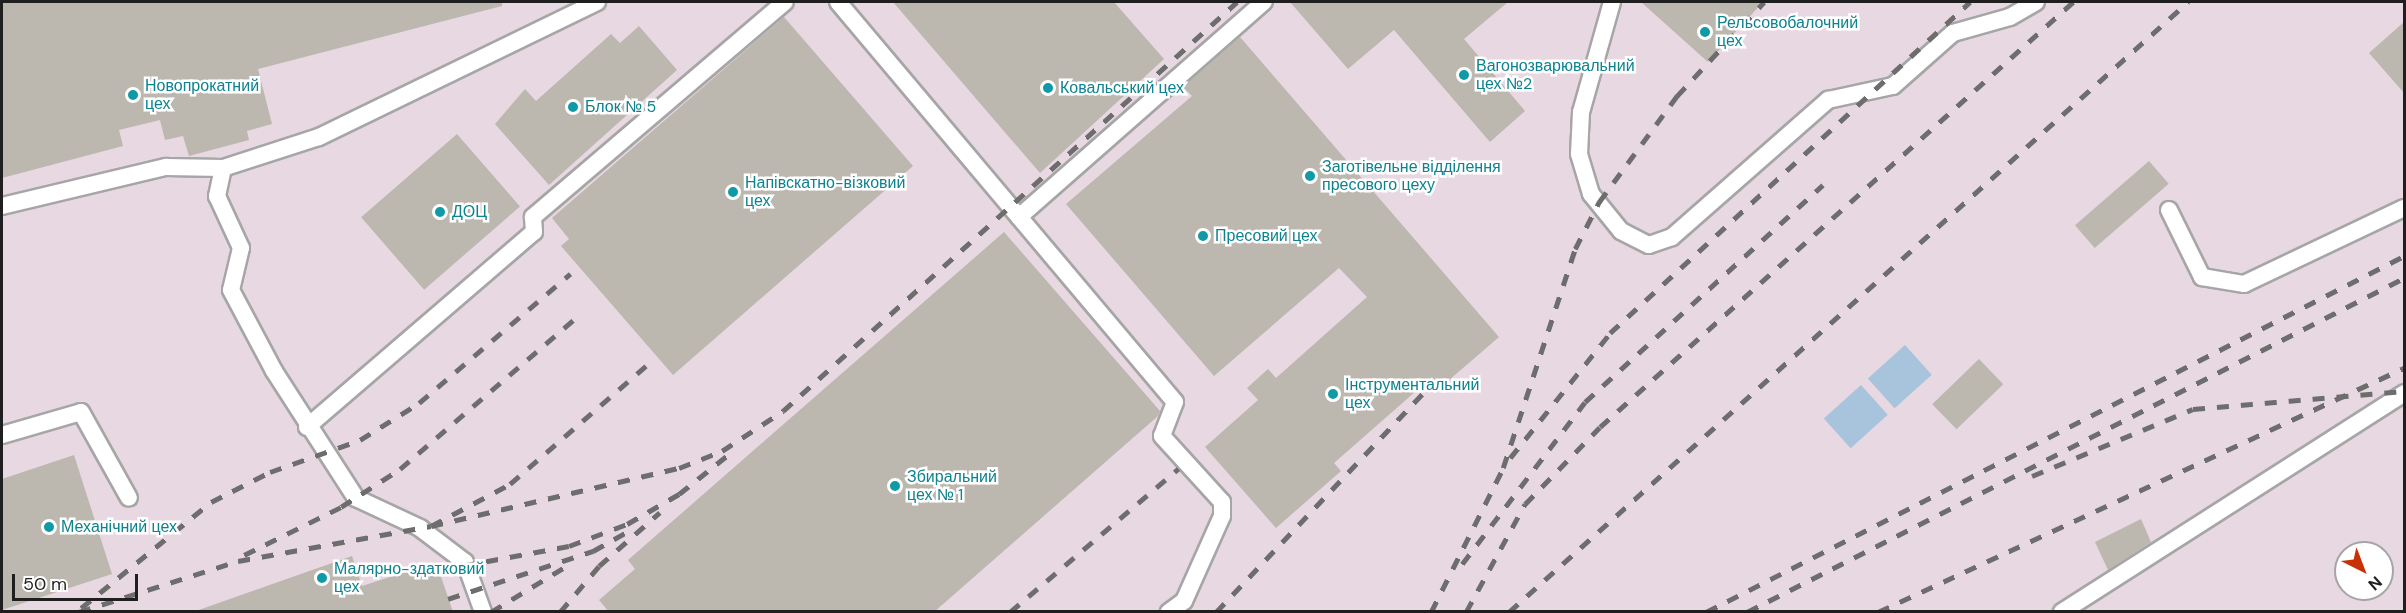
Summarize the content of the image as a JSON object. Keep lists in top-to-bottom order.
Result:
{
  "places": [
    "Рельсовобалочний цех",
    "Вагонозварювальний цех №2",
    "Ковальський цех",
    "Новопрокатний цех",
    "Блок № 5",
    "Заготівельне відділення пресового цеху",
    "Напівскатно-візковий цех",
    "ДОЦ",
    "Пресовий цех",
    "Інструментальний цех",
    "Збиральний цех № 1",
    "Механічний цех",
    "Малярно-здатковий цех"
  ],
  "scale_bar": "50 m",
  "north": "bottom right"
}
